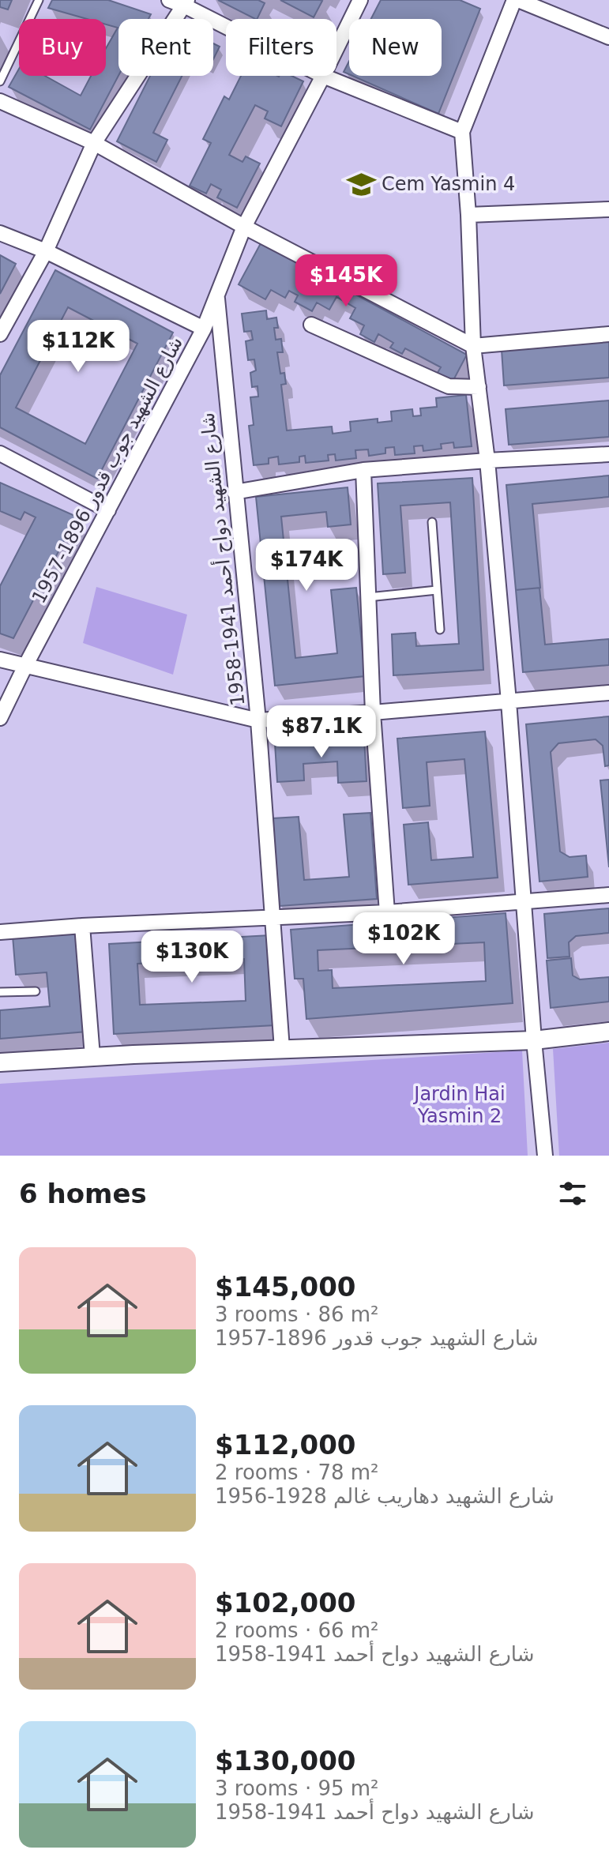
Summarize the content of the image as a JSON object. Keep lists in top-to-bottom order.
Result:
{
  "streets": {
    "street": ["شارع الشهيد جوب قدور 1896-1957", "شارع الشهيد دواح أحمد 1941-1958"]
  },
  "crossings": [
    ["شارع الشهيد جوب قدور 1896-1957", "شارع الشهيد دواح أحمد 1941-1958"]
  ],
  "parks": ["Jardin Hai Yasmin 2"],
  "places": {
    "school or university": ["Cem Yasmin 4"]
  },
  "page": {
    "chip": [
      "Buy",
      "Rent",
      "Filters",
      "New"
    ],
    "price": [
      "$145K",
      "$112K",
      "$174K",
      "$87.1K",
      "$102K",
      "$130K"
    ],
    "heading": "6 homes",
    "list": [
      {
        "name": "$145,000",
        "note": "3 rooms · 86 m² · شارع الشهيد جوب قدور 1896-1957"
      },
      {
        "name": "$112,000",
        "note": "2 rooms · 78 m² · شارع الشهيد دهاريب غالم 1928-1956"
      },
      {
        "name": "$102,000",
        "note": "2 rooms · 66 m² · شارع الشهيد دواح أحمد 1941-1958"
      },
      {
        "name": "$130,000",
        "note": "3 rooms · 95 m² · شارع الشهيد دواح أحمد 1941-1958"
      }
    ]
  }
}
